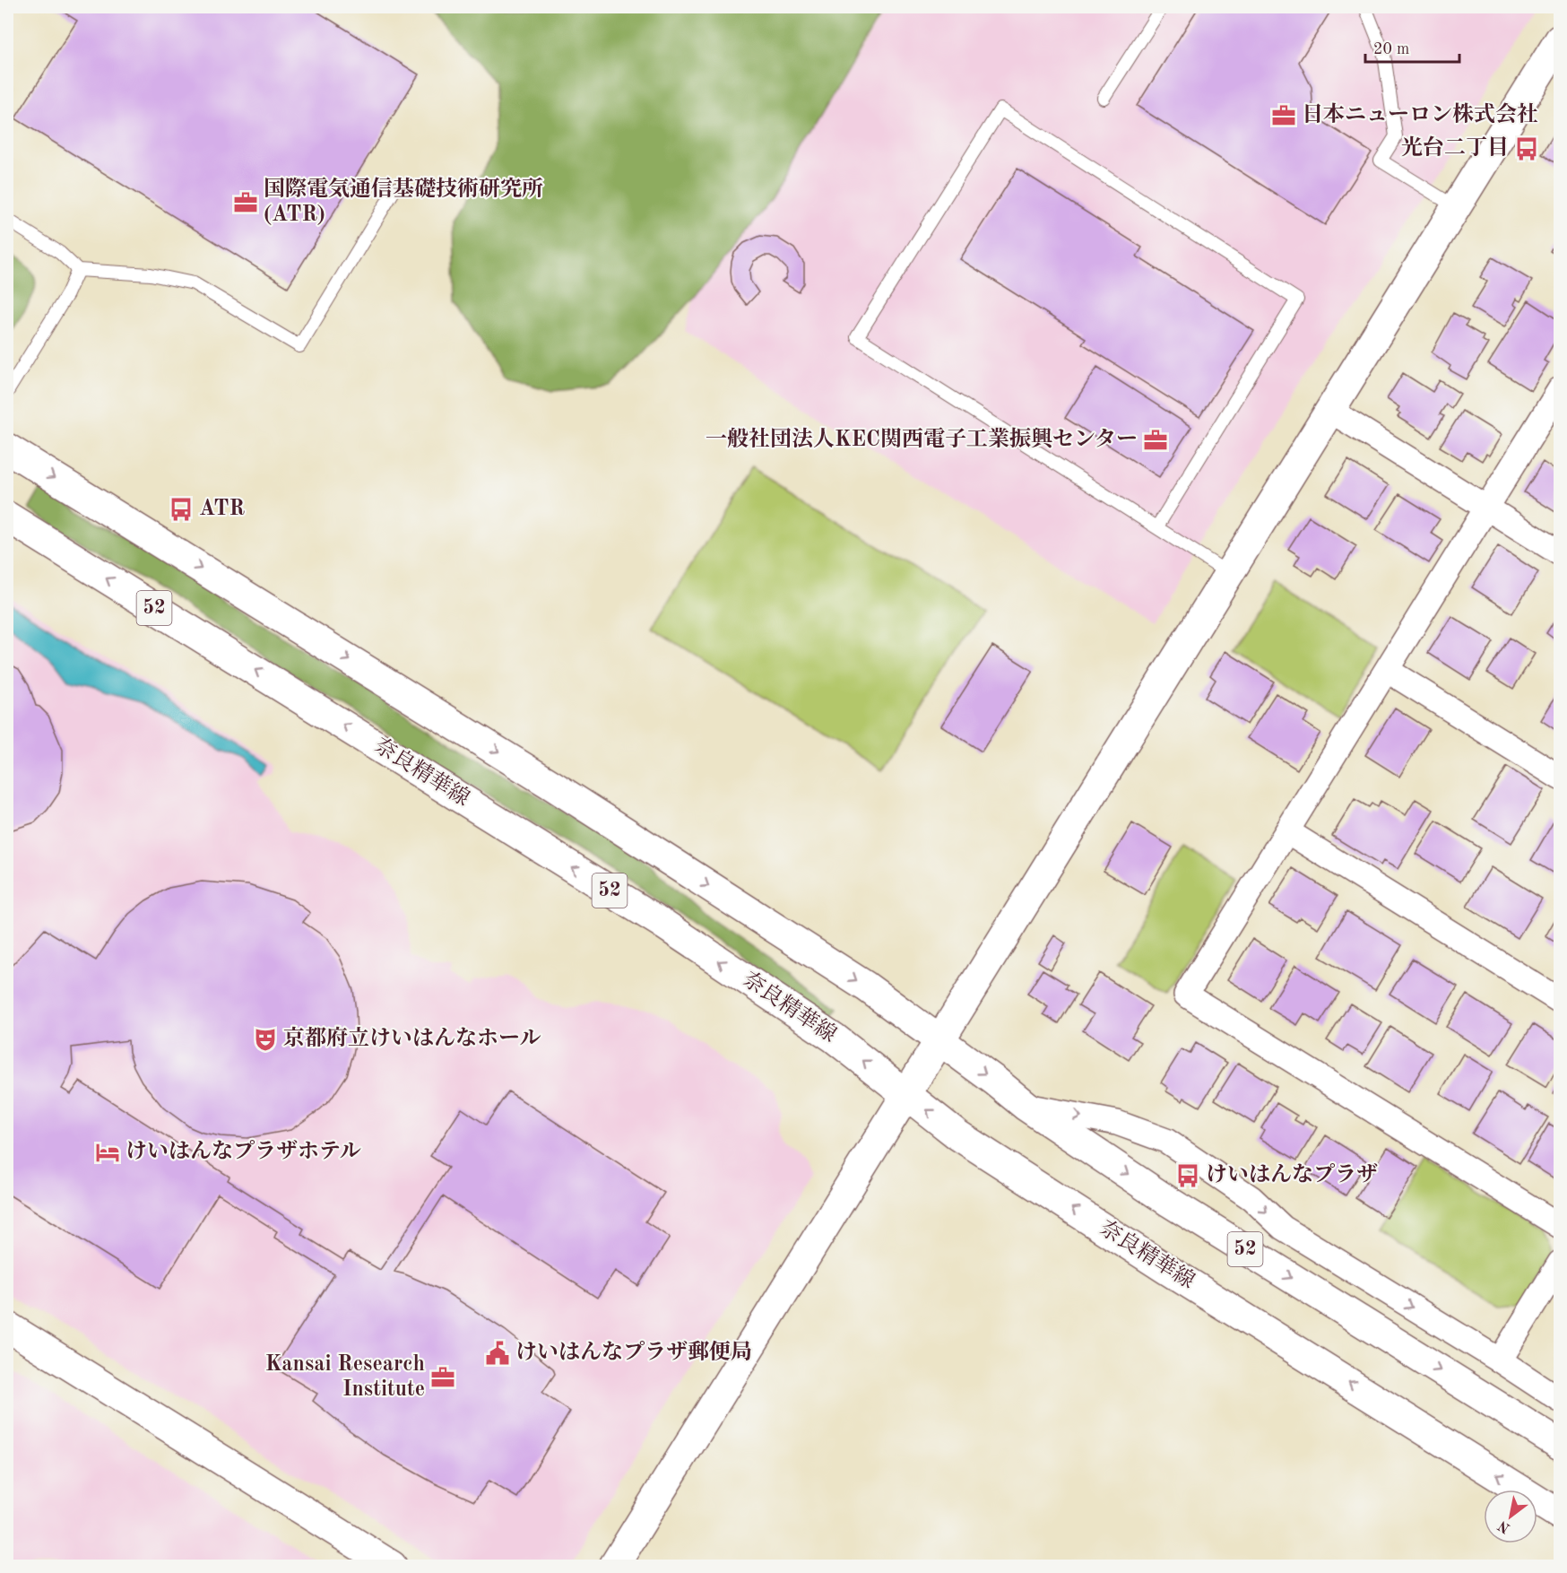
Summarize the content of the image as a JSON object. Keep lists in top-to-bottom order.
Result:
{
  "streets": {
    "main road": ["52", "奈良精華線"]
  },
  "places": {
    "office": [
      "日本ニューロン株式会社",
      "国際電気通信基礎技術研究所 (ATR)",
      "一般社団法人KEC関西電子工業振興センター",
      "Kansai Research Institute"
    ],
    "bus stop": ["光台二丁目", "ATR", "けいはんなプラザ"],
    "theatre": ["京都府立けいはんなホール"],
    "hotel": ["けいはんなプラザホテル"],
    "public building": ["けいはんなプラザ郵便局"]
  },
  "scale_bar": "20 m",
  "north": "bottom left"
}
